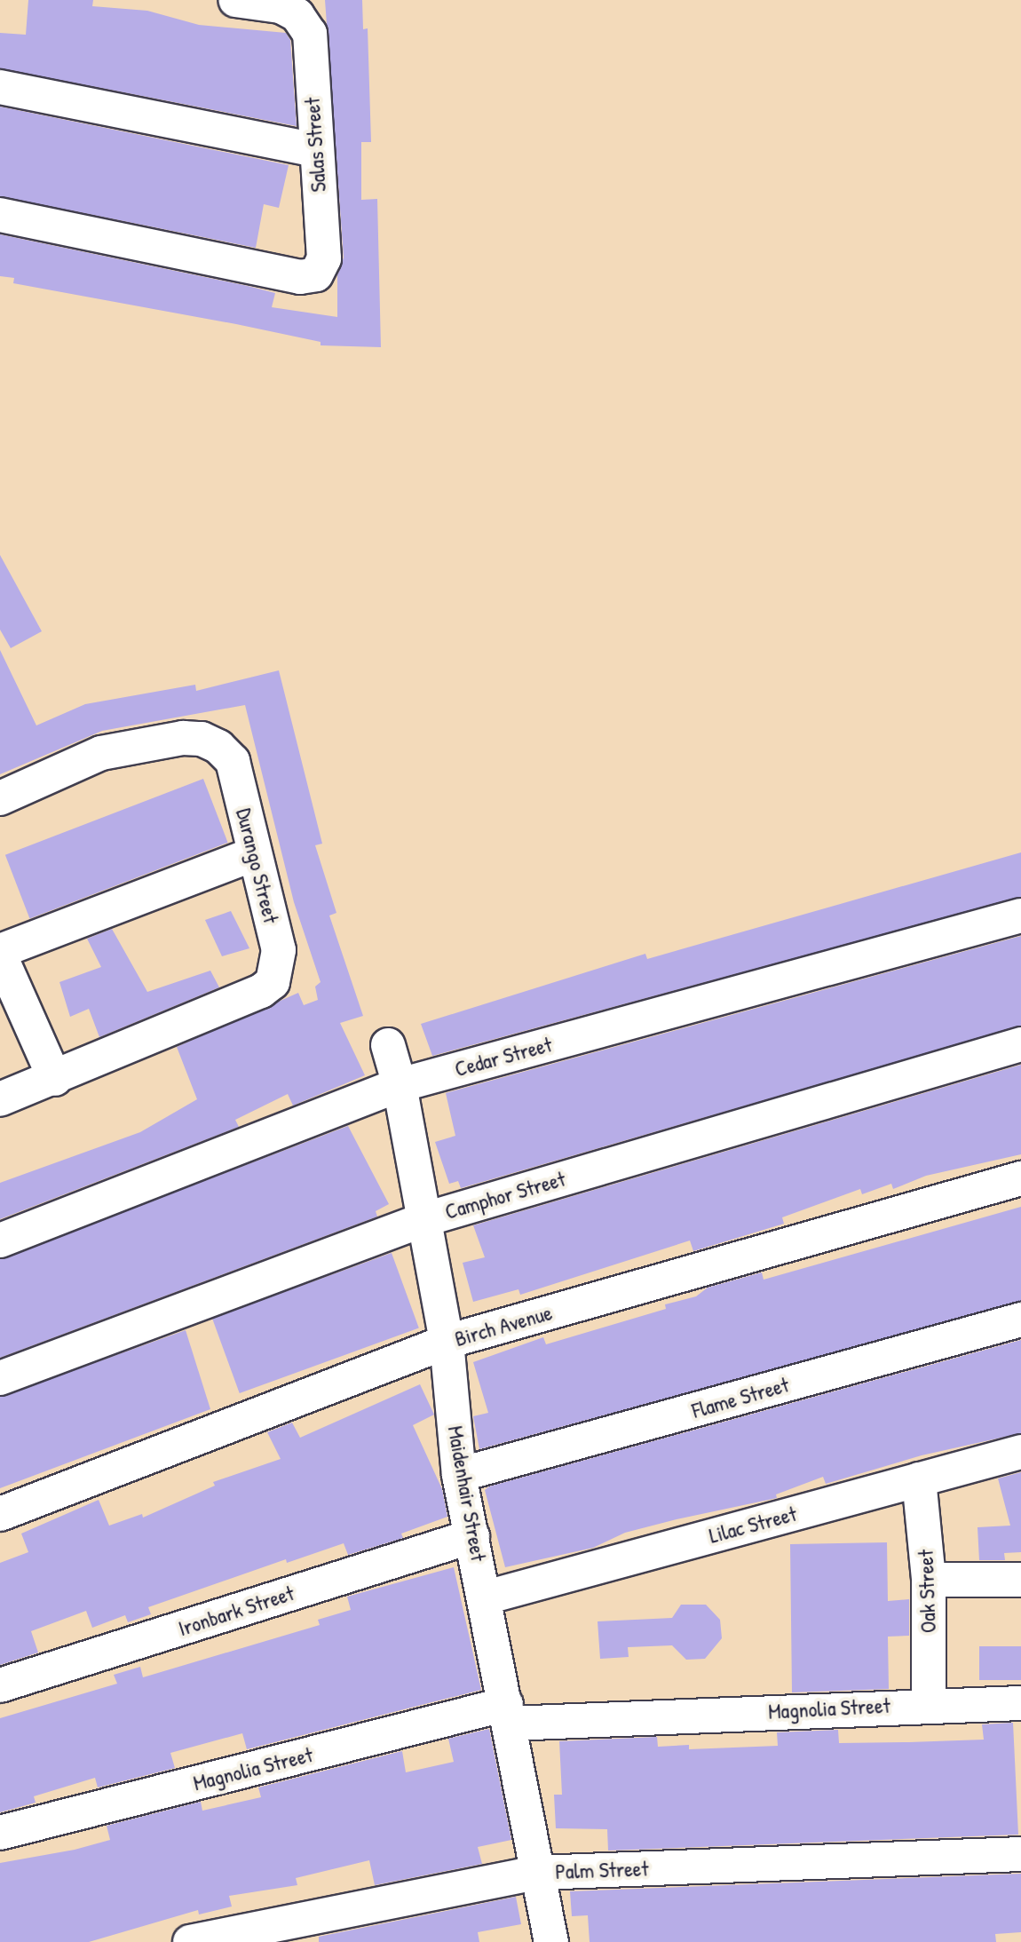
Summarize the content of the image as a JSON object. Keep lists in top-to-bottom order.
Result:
{
  "streets": {
    "street": [
      "Salas Street",
      "Durango Street",
      "Cedar Street",
      "Camphor Street",
      "Birch Avenue",
      "Flame Street",
      "Maidenhair Street",
      "Lilac Street",
      "Oak Street",
      "Ironbark Street",
      "Magnolia Street",
      "Palm Street"
    ]
  },
  "crossings": [
    ["Cedar Street", "Maidenhair Street"],
    ["Camphor Street", "Maidenhair Street"],
    ["Birch Avenue", "Maidenhair Street"],
    ["Flame Street", "Maidenhair Street"],
    ["Maidenhair Street", "Lilac Street"],
    ["Maidenhair Street", "Ironbark Street"],
    ["Maidenhair Street", "Magnolia Street"],
    ["Maidenhair Street", "Palm Street"],
    ["Lilac Street", "Oak Street"],
    ["Oak Street", "Magnolia Street"]
  ]
}
